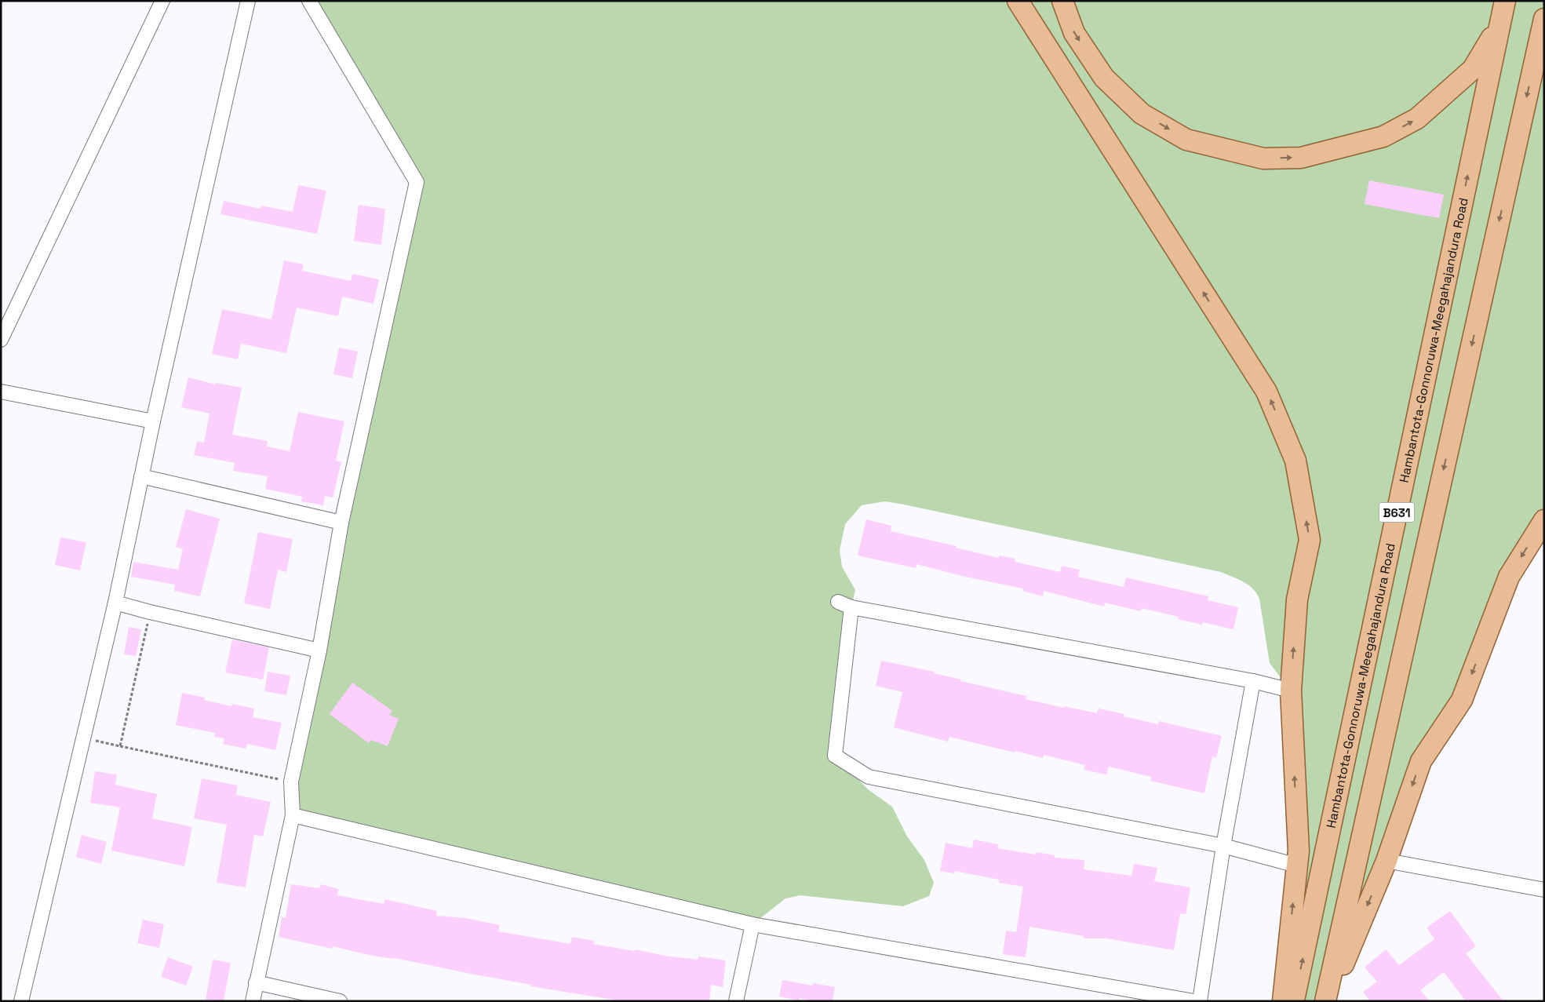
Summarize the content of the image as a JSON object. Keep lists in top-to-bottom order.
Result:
{
  "streets": {
    "main road": ["Hambantota-Gonnoruwa-Meegahajandura Road", "B631"]
  }
}
